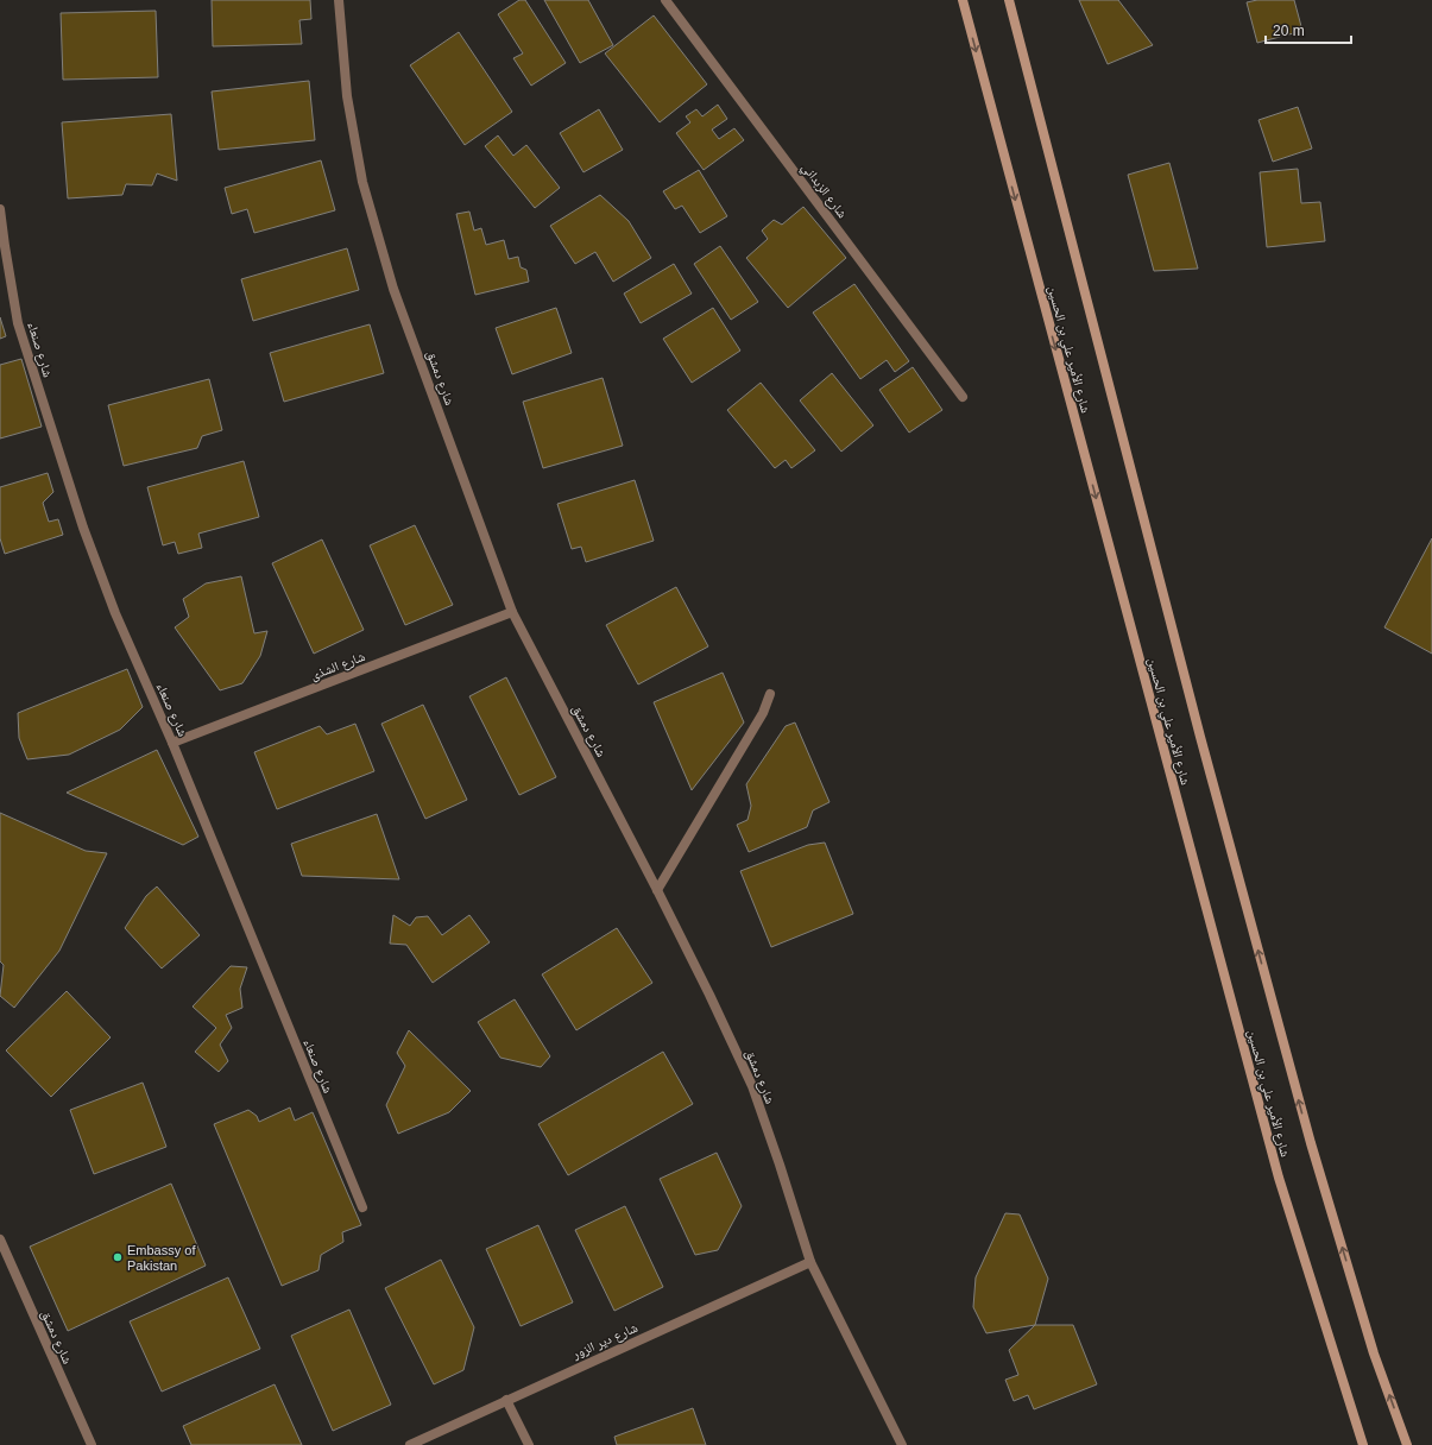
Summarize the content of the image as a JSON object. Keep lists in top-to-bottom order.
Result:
{
  "streets": {
    "main road": ["شارع الأمير علي بن الحسين"],
    "street": [
      "شارع الزبداني",
      "شارع صنعاء",
      "شارع دمشق",
      "شارع الشذى",
      "شارع دير الزور"
    ]
  },
  "crossings": [
    ["شارع صنعاء", "شارع الشذى"],
    ["شارع دمشق", "شارع الشذى"],
    ["شارع دمشق", "شارع دير الزور"]
  ],
  "places": ["Embassy of Pakistan"],
  "scale_bar": "20 m"
}
